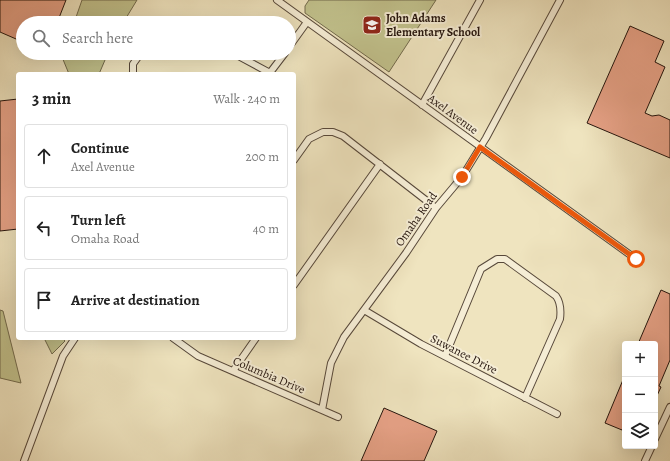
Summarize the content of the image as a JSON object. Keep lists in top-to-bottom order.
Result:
{
  "streets": {
    "street": [
      "Axel Avenue",
      "Omaha Road",
      "Suwanee Drive",
      "Columbia Drive"
    ]
  },
  "crossings": [
    ["Axel Avenue", "Omaha Road"],
    ["Omaha Road", "Suwanee Drive"],
    ["Omaha Road", "Columbia Drive"]
  ],
  "places": {
    "school or university": ["John Adams Elementary School"]
  },
  "page": {
    "search": "Search here",
    "heading": ["3 min", "Walk · 240 m"],
    "list": [
      ["Continue", "Axel Avenue", "200 m"],
      ["Turn left", "Omaha Road", "40 m"],
      "Arrive at destination"
    ],
    "map_buttons": ["+", "−"]
  }
}
